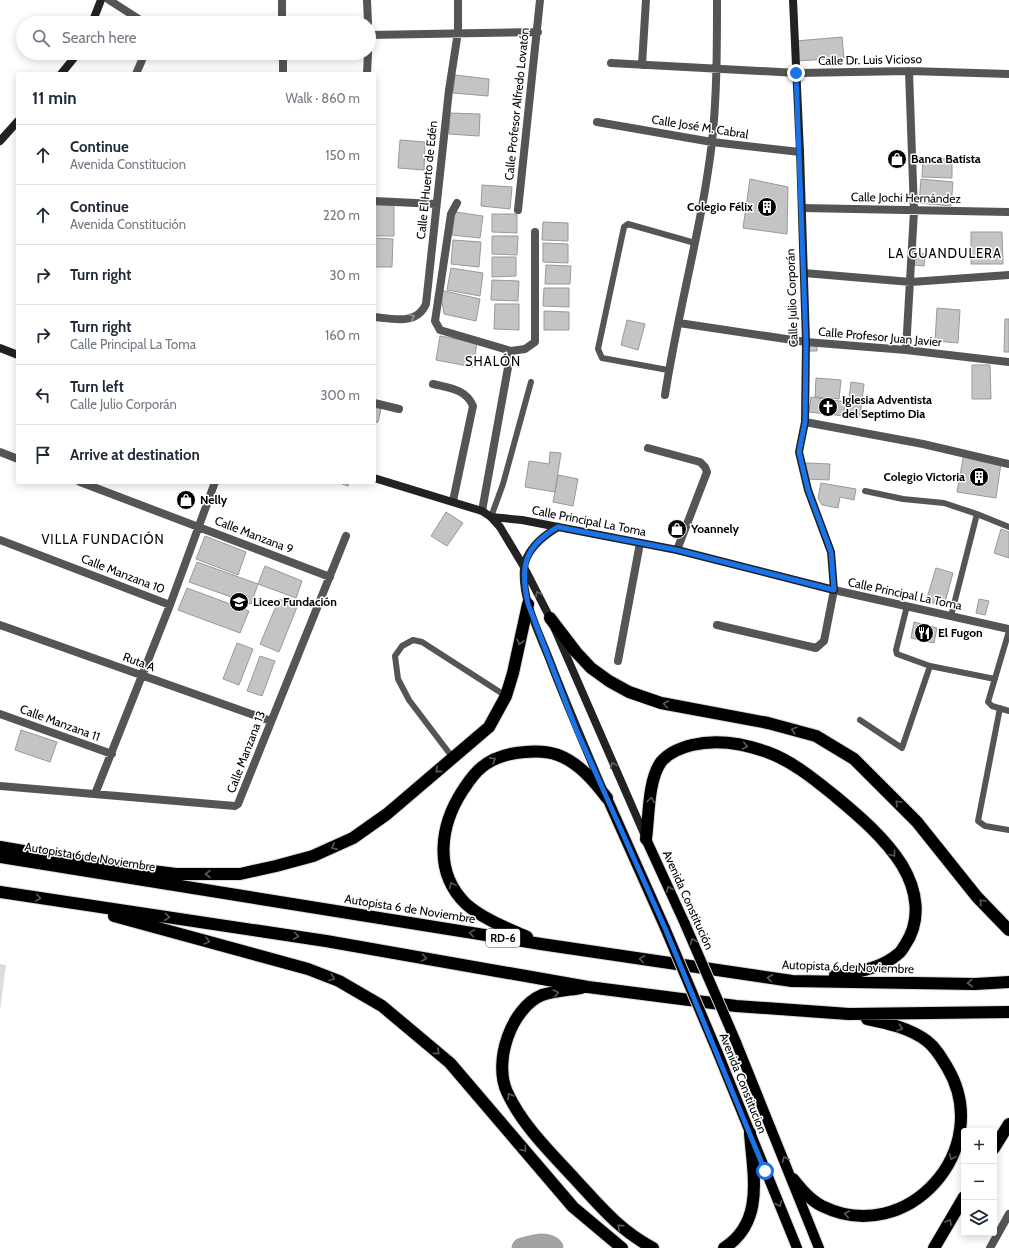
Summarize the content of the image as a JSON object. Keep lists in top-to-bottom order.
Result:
{
  "streets": {
    "highway": ["Autopista 6 de Noviembre", "RD-6"],
    "main road": ["Avenida Constitución", "Avenida Constitucion"],
    "street": [
      "Calle Dr. Luis Vicioso",
      "Calle Profesor Alfredo Lovatón",
      "Calle José M. Cabral",
      "Calle El Huerto de Edén",
      "Calle Jochi Hernández",
      "Calle Julio Corporán",
      "Calle Profesor Juan Javier",
      "Calle Principal La Toma",
      "Calle Manzana 9",
      "Calle Manzana 10",
      "Ruta A",
      "Calle Manzana 11",
      "Calle Manzana 13"
    ]
  },
  "crossings": [
    ["Calle Dr. Luis Vicioso", "Calle Julio Corporán"],
    ["Calle José M. Cabral", "Calle Julio Corporán"],
    ["Calle Jochi Hernández", "Calle Julio Corporán"],
    ["Calle Julio Corporán", "Calle Profesor Juan Javier"],
    ["Calle Julio Corporán", "Calle Principal La Toma"],
    ["Calle Principal La Toma", "Avenida Constitución"],
    ["Calle Manzana 9", "Calle Manzana 13"],
    ["Ruta A", "Calle Manzana 13"],
    ["Avenida Constitución", "Avenida Constitucion"]
  ],
  "one_way": ["Calle El Huerto de Edén", "Avenida Constitucion"],
  "districts": ["LA GUANDULERA", "SHALÓN", "VILLA FUNDACIÓN"],
  "places": {
    "shop": ["Banca Batista", "Nelly", "Yoannely"],
    "building": ["Colegio Félix", "Colegio Victoria"],
    "church": ["Iglesia Adventista del Septimo Dia"],
    "school or university": ["Liceo Fundación"],
    "restaurant": ["El Fugon"]
  },
  "page": {
    "search": "Search here",
    "heading": ["11 min", "Walk · 860 m"],
    "list": [
      ["Continue", "Avenida Constitucion", "150 m"],
      ["Continue", "Avenida Constitución", "220 m"],
      ["Turn right", "30 m"],
      ["Turn right", "Calle Principal La Toma", "160 m"],
      ["Turn left", "Calle Julio Corporán", "300 m"],
      "Arrive at destination"
    ],
    "map_buttons": ["+", "−"]
  }
}
